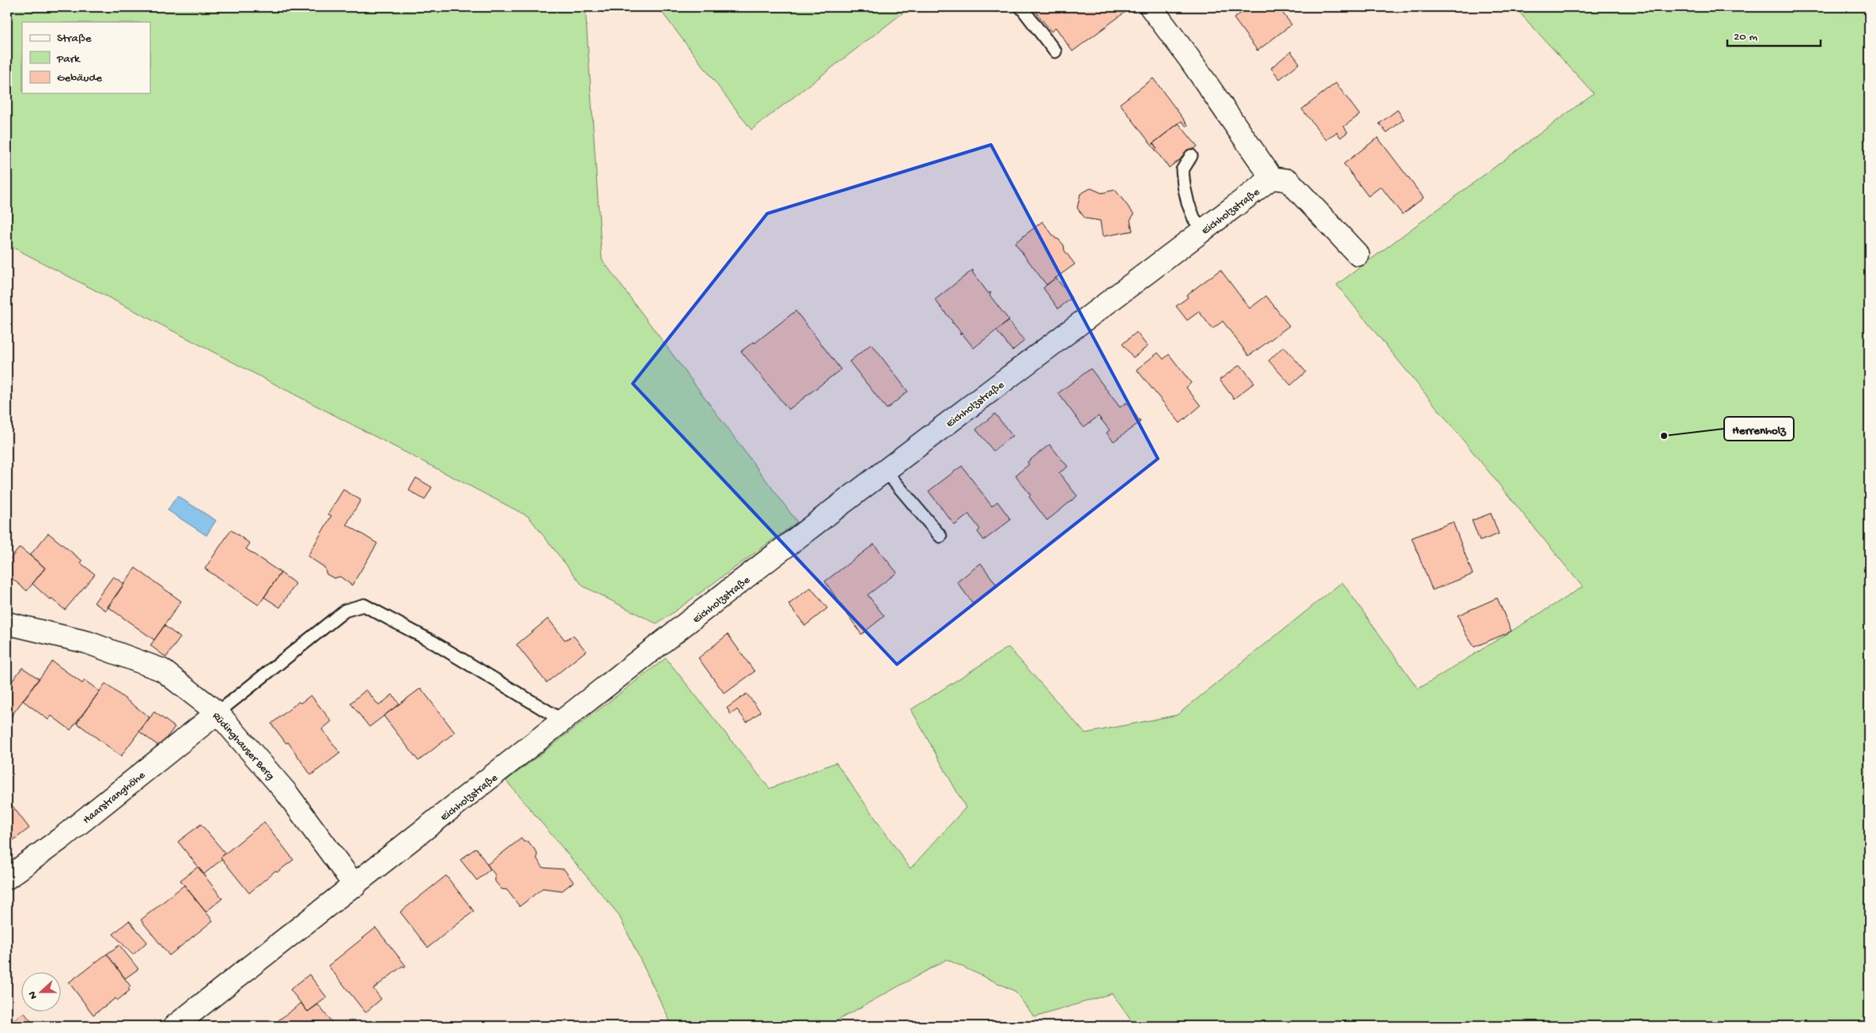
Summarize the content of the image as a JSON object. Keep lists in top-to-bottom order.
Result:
{
  "streets": {
    "street": ["Eichholzstraße", "Rüdinghauser Berg", "Haarstranghöhe"]
  },
  "crossings": [
    ["Eichholzstraße", "Rüdinghauser Berg"],
    ["Rüdinghauser Berg", "Haarstranghöhe"]
  ],
  "places": ["Herrenholz"],
  "legend": ["Straße", "Park", "Gebäude"],
  "scale_bar": "20 m",
  "north": "left"
}
